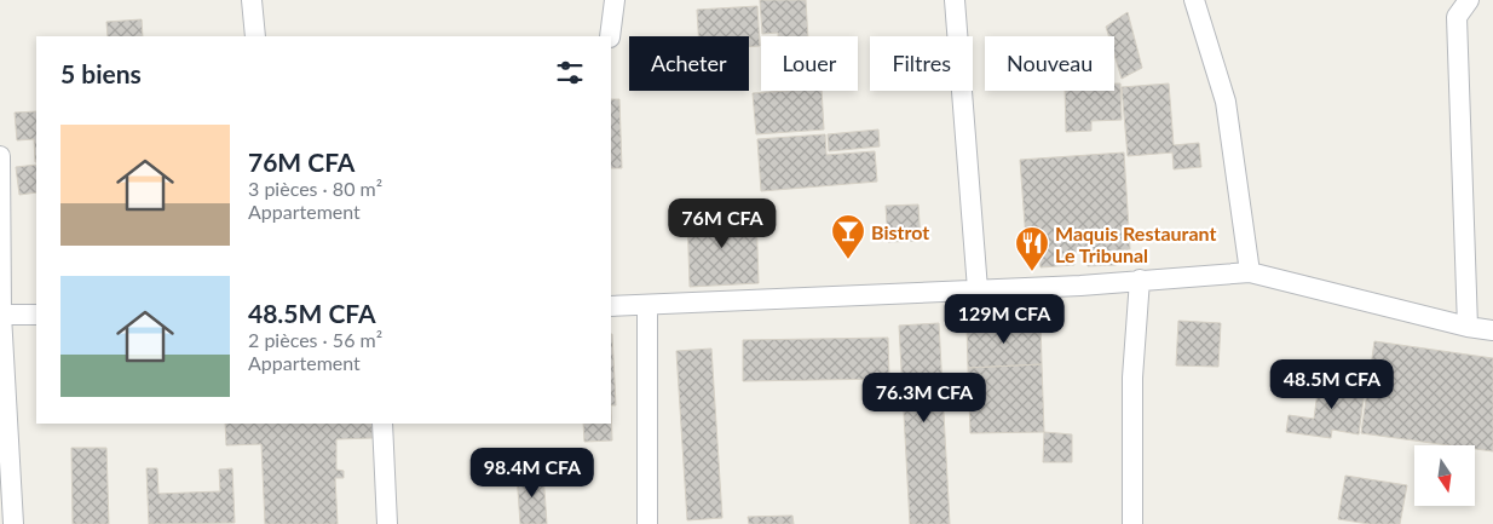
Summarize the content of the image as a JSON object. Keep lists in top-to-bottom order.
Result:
{
  "places": {
    "bar": ["Bistrot"],
    "restaurant": ["Maquis Restaurant Le Tribunal"]
  },
  "north": "bottom",
  "page": {
    "chip": [
      "Acheter",
      "Louer",
      "Filtres",
      "Nouveau"
    ],
    "heading": "5 biens",
    "list": [
      {
        "name": "76M CFA",
        "note": "3 pièces · 80 m² · Appartement"
      },
      {
        "name": "48.5M CFA",
        "note": "2 pièces · 56 m² · Appartement"
      }
    ],
    "price": [
      "76M CFA",
      "129M CFA",
      "48.5M CFA",
      "76.3M CFA",
      "98.4M CFA"
    ]
  }
}
